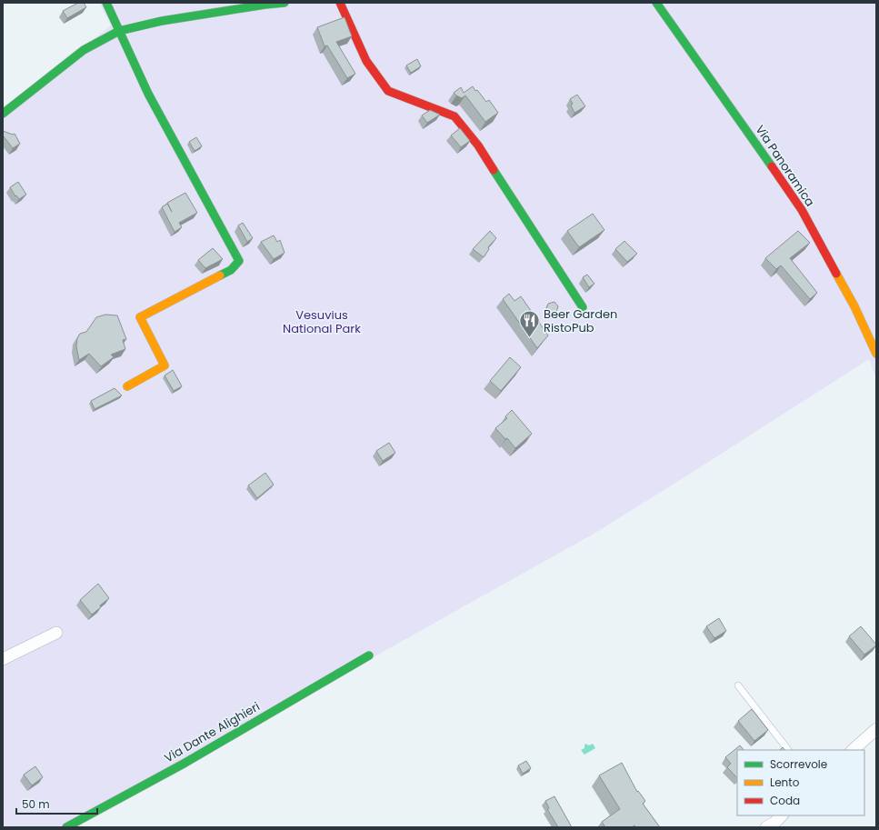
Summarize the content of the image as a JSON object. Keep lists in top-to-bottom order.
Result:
{
  "streets": {
    "street": ["Via Panoramica", "Via Dante Alighieri"]
  },
  "parks": ["Vesuvius National Park"],
  "places": {
    "restaurant": ["Beer Garden RistoPub"]
  },
  "legend": ["Scorrevole", "Lento", "Coda"],
  "scale_bar": "50 m"
}
